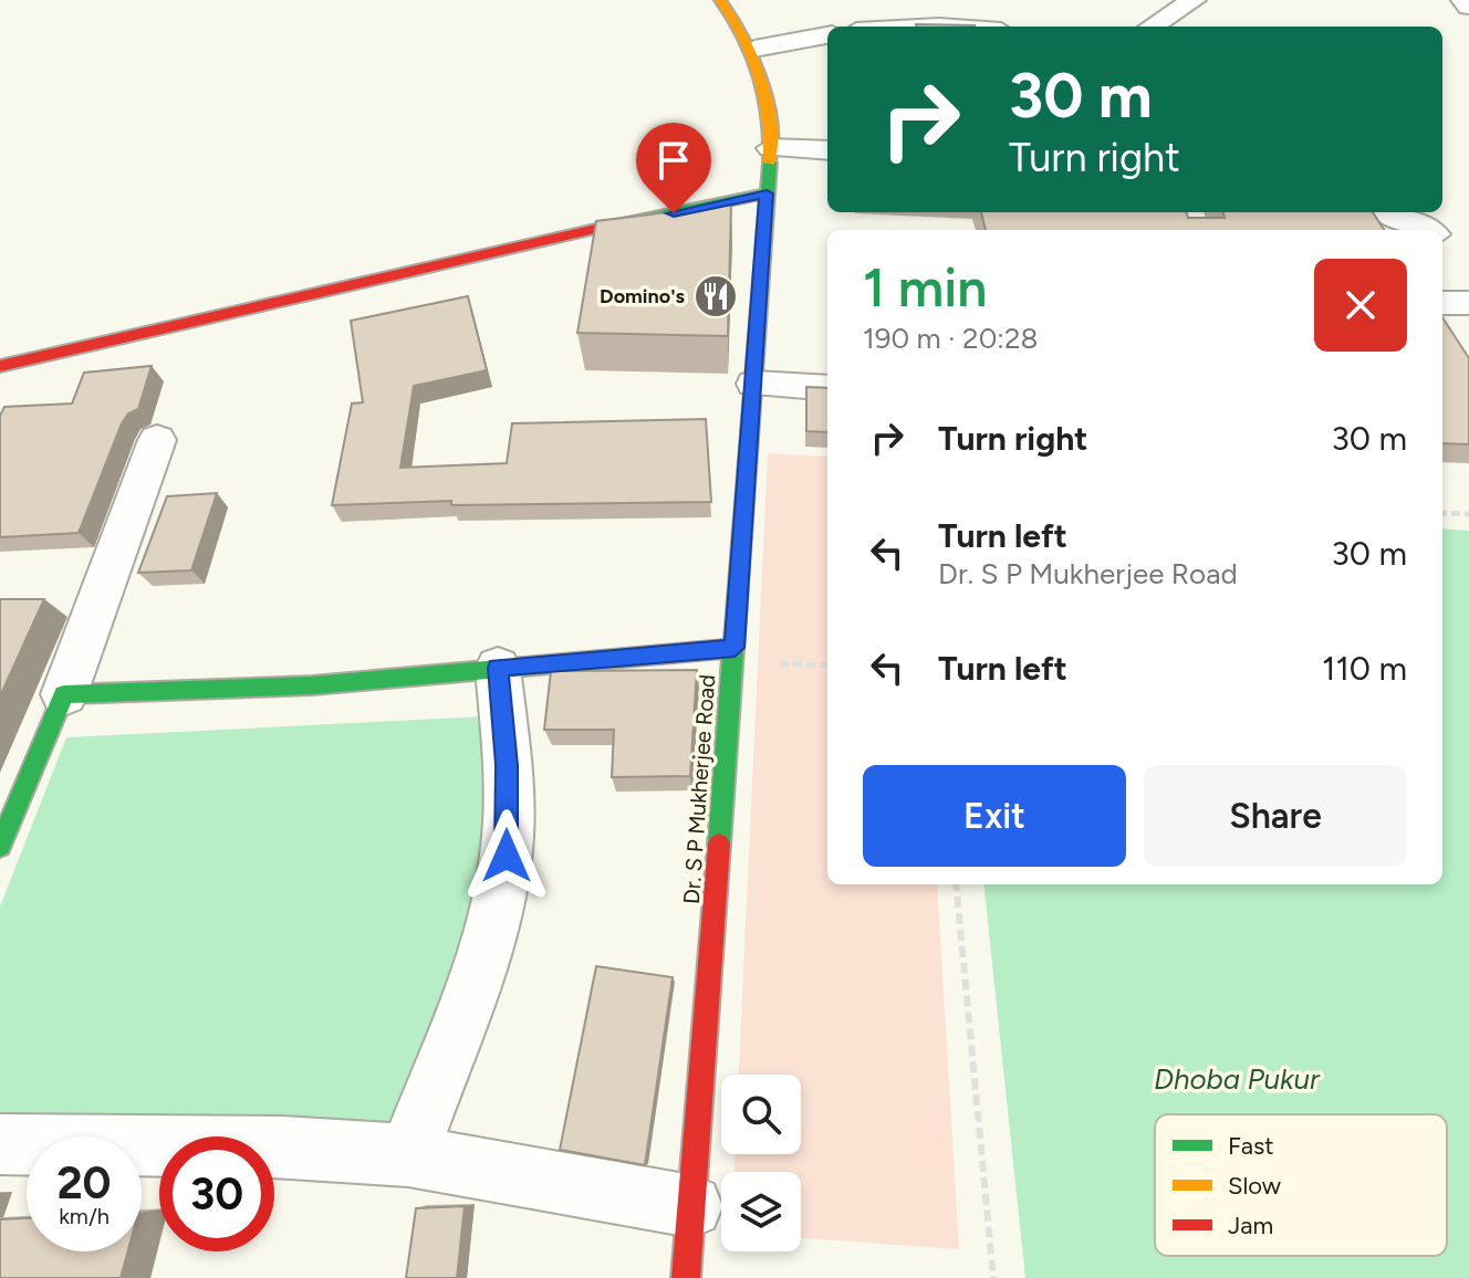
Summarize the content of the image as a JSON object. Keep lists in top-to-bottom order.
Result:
{
  "streets": {
    "street": ["Dr. S P Mukherjee Road"]
  },
  "water": ["Dhoba Pukur"],
  "places": {
    "restaurant": ["Domino's"]
  },
  "legend": ["Fast", "Slow", "Jam"],
  "page": {
    "turn": ["30 m", "Turn right"],
    "heading": ["1 min", "190 m · 20:28"],
    "list": [
      {
        "name": "Turn right",
        "value": "30 m"
      },
      {
        "name": "Turn left",
        "note": "Dr. S P Mukherjee Road",
        "value": "30 m"
      },
      {
        "name": "Turn left",
        "value": "110 m"
      }
    ],
    "buttons": ["Exit", "Share"],
    "speed": "20 km/h",
    "limit": "30"
  }
}
